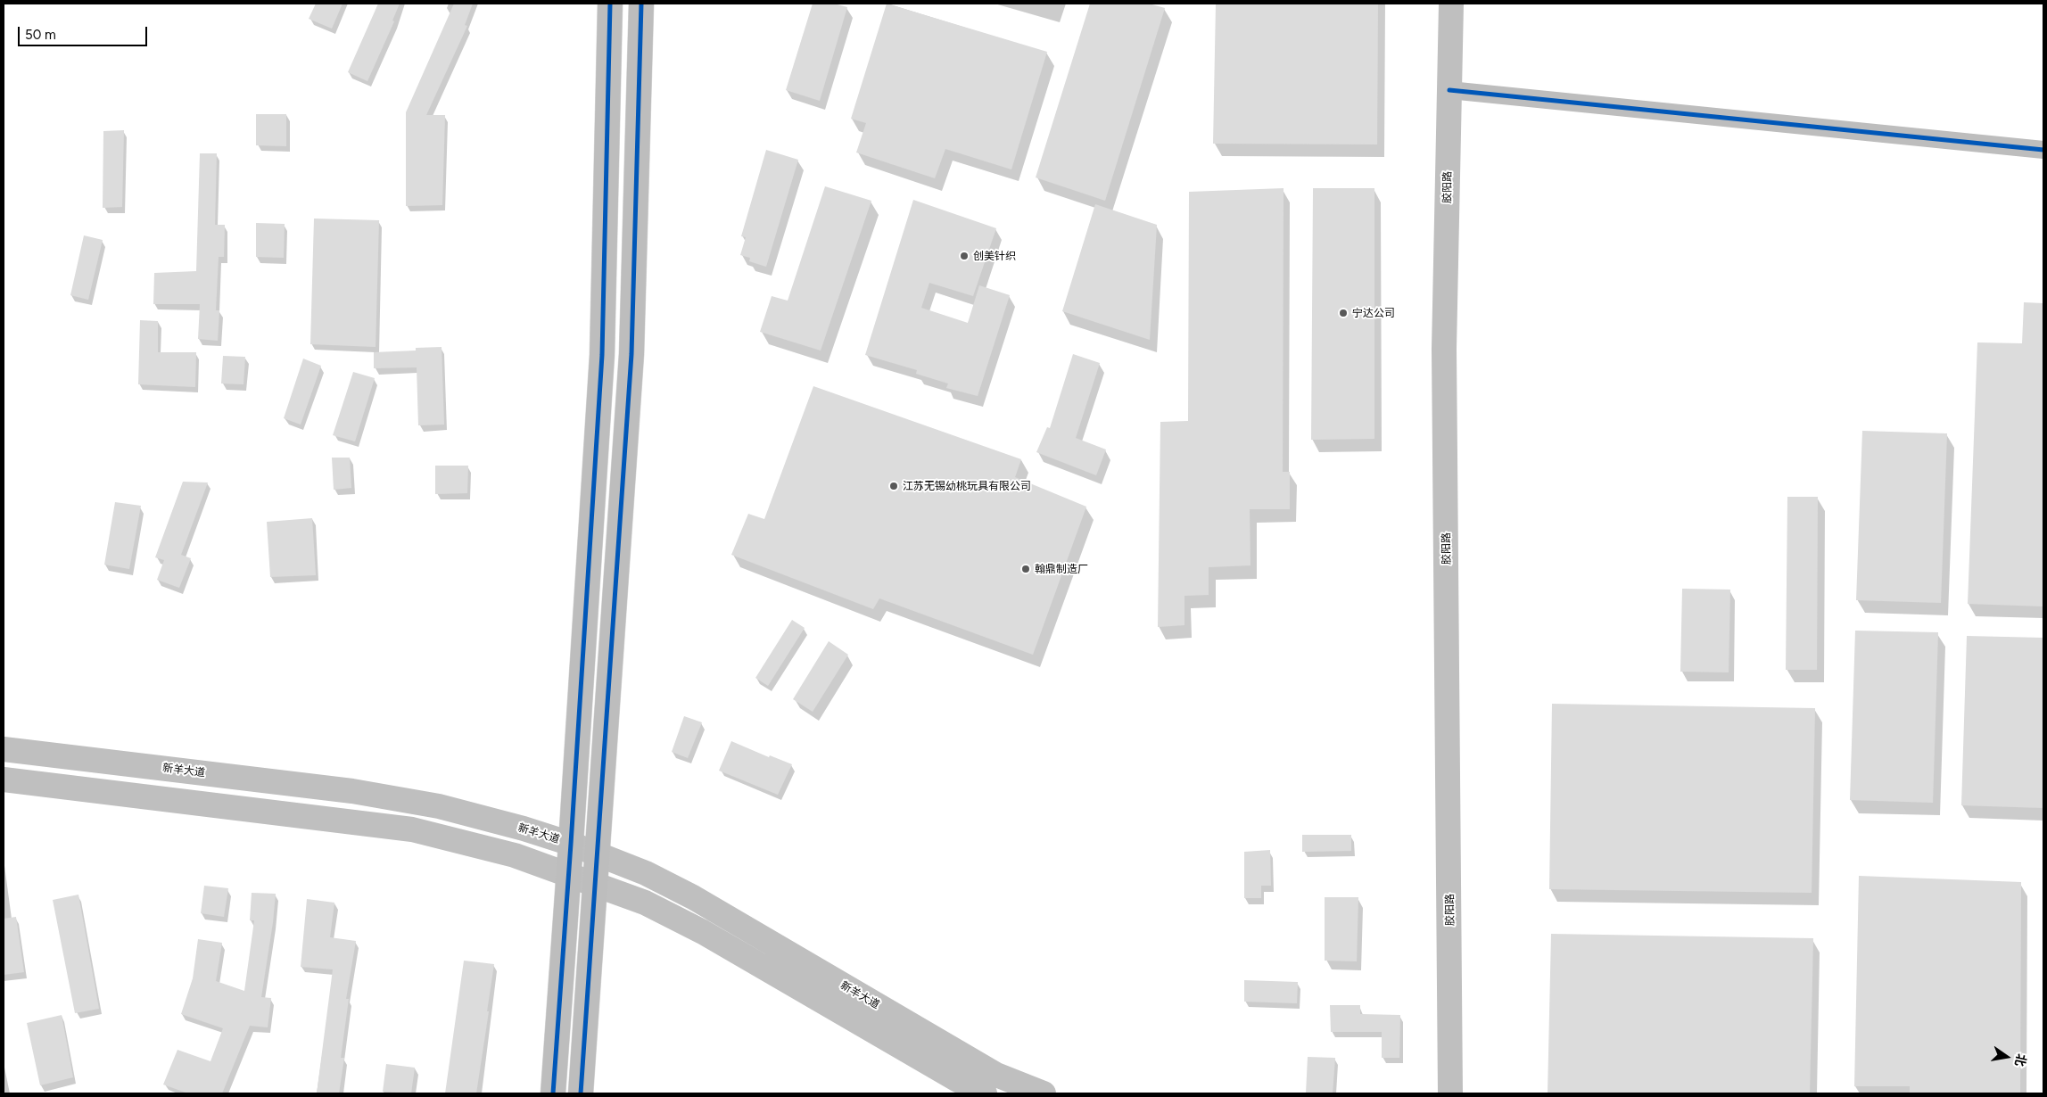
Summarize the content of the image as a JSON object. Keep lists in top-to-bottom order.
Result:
{
  "streets": {
    "main road": ["胶阳路", "新羊大道"]
  },
  "places": [
    "创美针织",
    "宁达公司",
    "江苏无锡幼桃玩具有限公司",
    "翰鼎制造厂"
  ],
  "scale_bar": "50 m",
  "north": "right"
}
